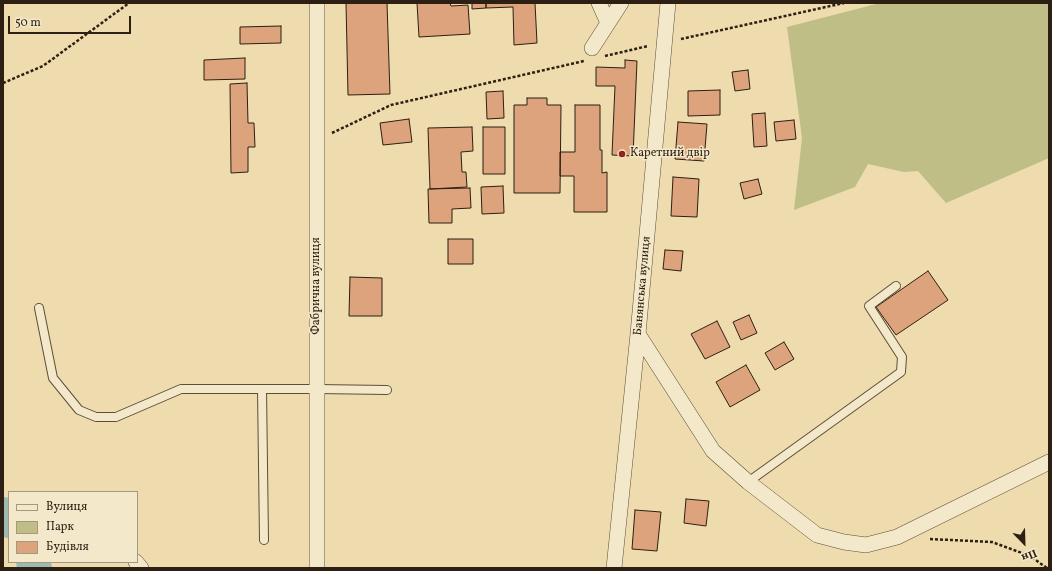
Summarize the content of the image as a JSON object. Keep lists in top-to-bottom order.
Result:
{
  "streets": {
    "street": ["Фабрична вулиця", "Банянська вулиця"]
  },
  "places": ["Каретний двір"],
  "legend": ["Вулиця", "Парк", "Будівля"],
  "scale_bar": "50 m",
  "north": "bottom right"
}
